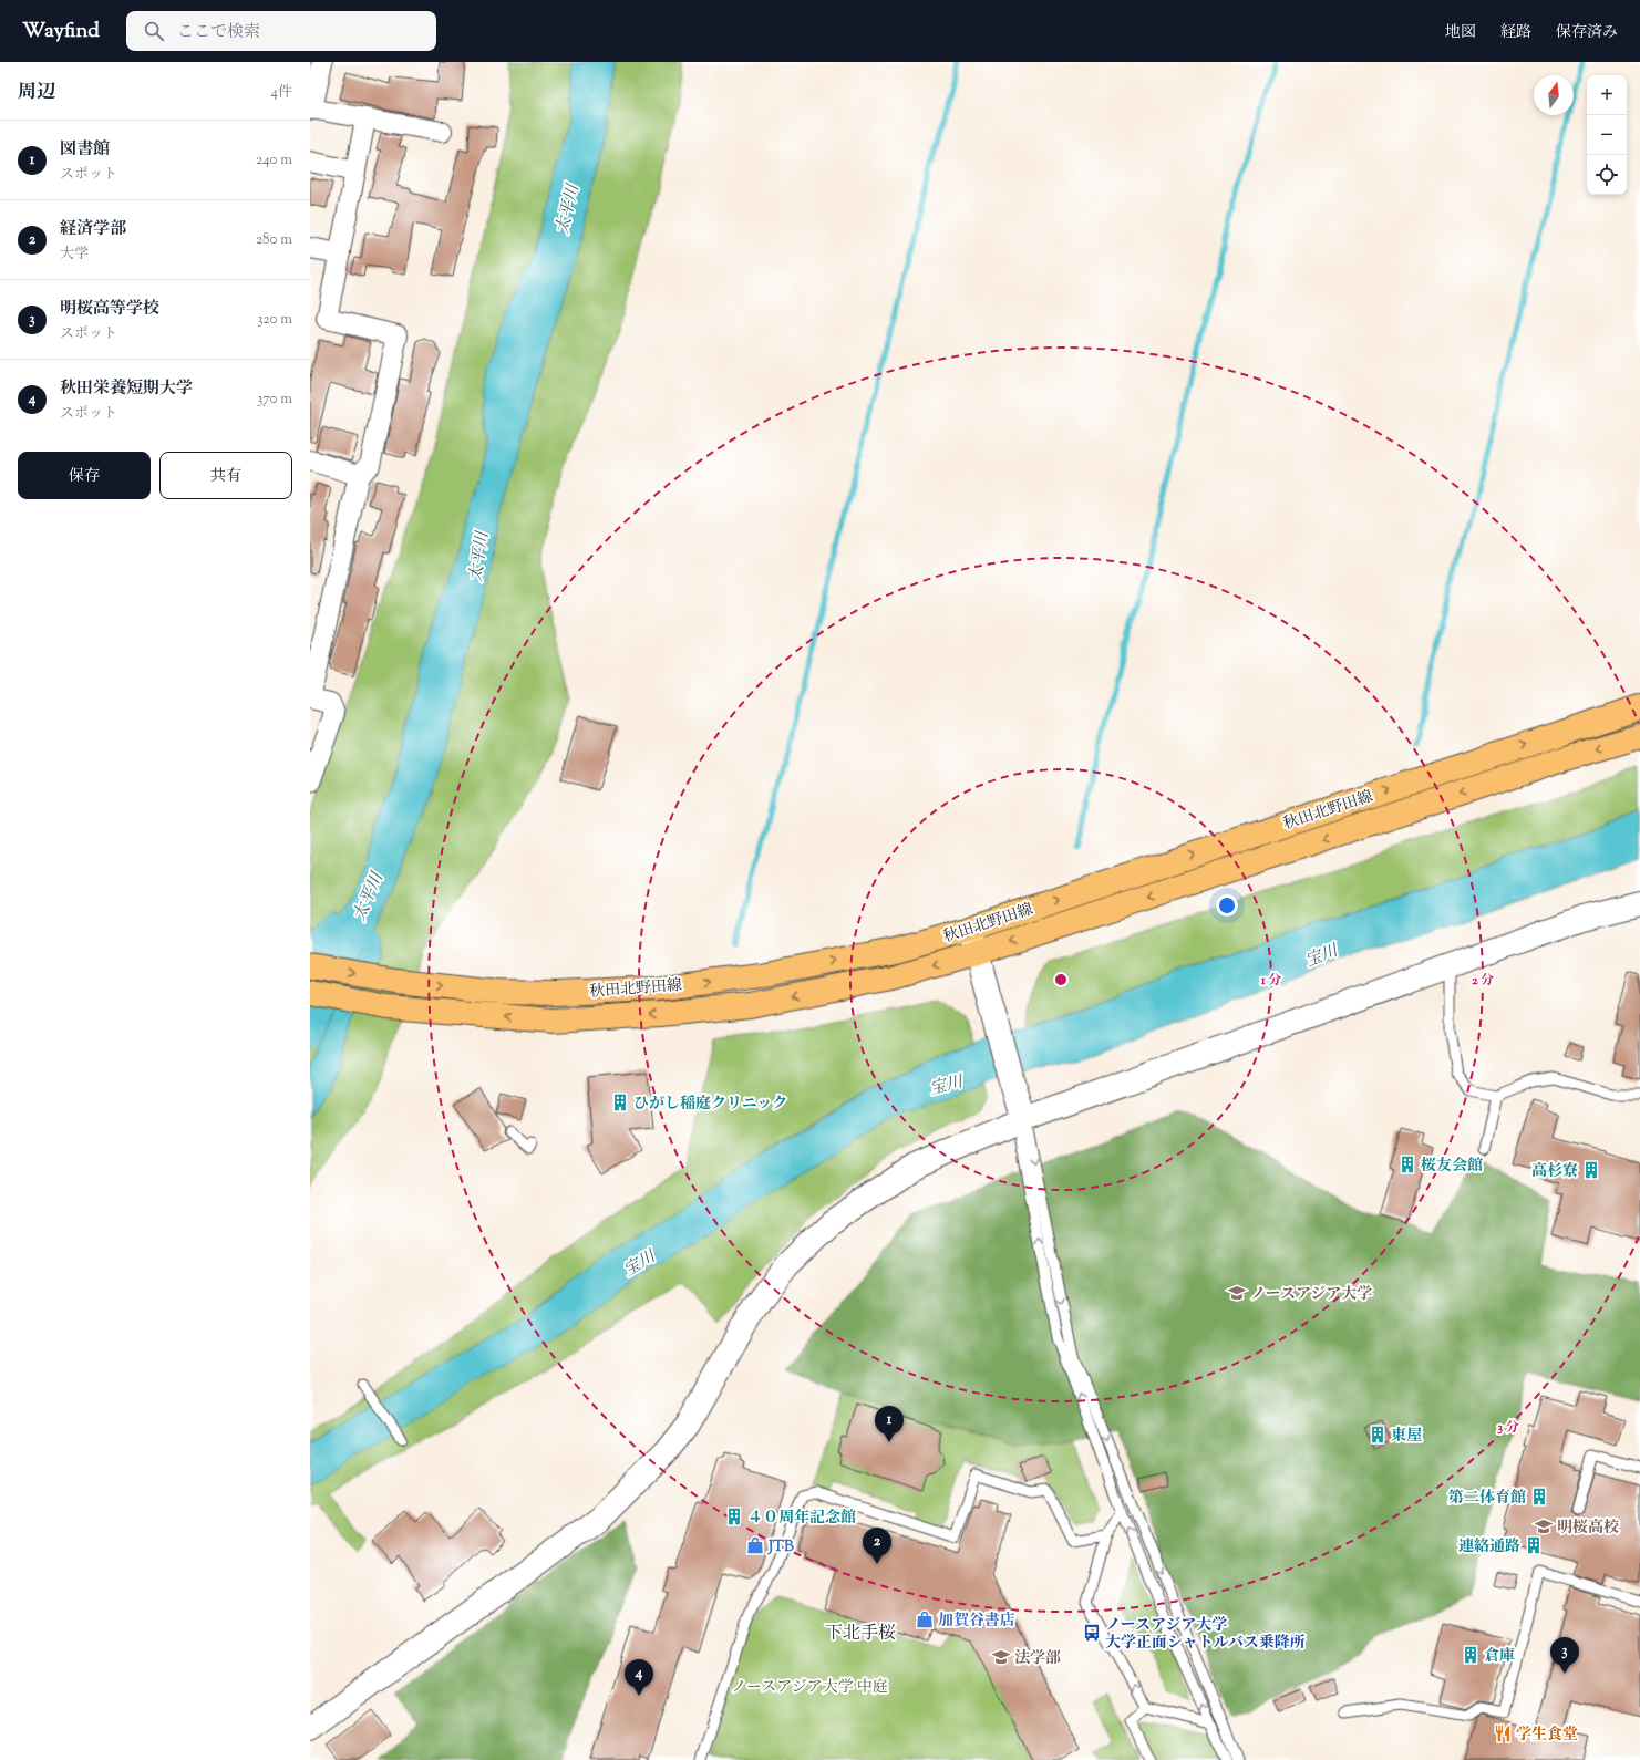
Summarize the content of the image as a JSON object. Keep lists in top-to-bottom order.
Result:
{
  "streets": {
    "main road": ["秋田北野田線"]
  },
  "districts": ["下北手桜"],
  "water": ["太平川", "宝川"],
  "parks": ["ノースアジア大学 中庭"],
  "places": {
    "building": [
      "ひがし稲庭クリニック",
      "桜友会館",
      "高杉寮",
      "東屋",
      "第二体育館",
      "４０周年記念館",
      "連絡通路",
      "倉庫"
    ],
    "school or university": ["ノースアジア大学", "明桜高校", "法学部"],
    "shop": ["JTB", "加賀谷書店"],
    "bus stop": ["ノースアジア大学 大学正面シャトルバス乗降所"],
    "restaurant": ["学生食堂"]
  },
  "north": "top",
  "page": {
    "header": "Wayfind",
    "search": "ここで検索",
    "nav": ["地図", "経路", "保存済み"],
    "heading": ["周辺", "4件"],
    "map_buttons": ["+", "−"],
    "list": [
      {
        "mark": "1",
        "name": "図書館",
        "note": "スポット",
        "value": "240 m"
      },
      {
        "mark": "2",
        "name": "経済学部",
        "note": "大学",
        "value": "280 m"
      },
      {
        "mark": "3",
        "name": "明桜高等学校",
        "note": "スポット",
        "value": "320 m"
      },
      {
        "mark": "4",
        "name": "秋田栄養短期大学",
        "note": "スポット",
        "value": "370 m"
      }
    ],
    "buttons": ["保存", "共有"],
    "pins": [
      "1",
      "2",
      "3",
      "4"
    ]
  },
  "rings": ["1 分", "2 分", "3 分"]
}
